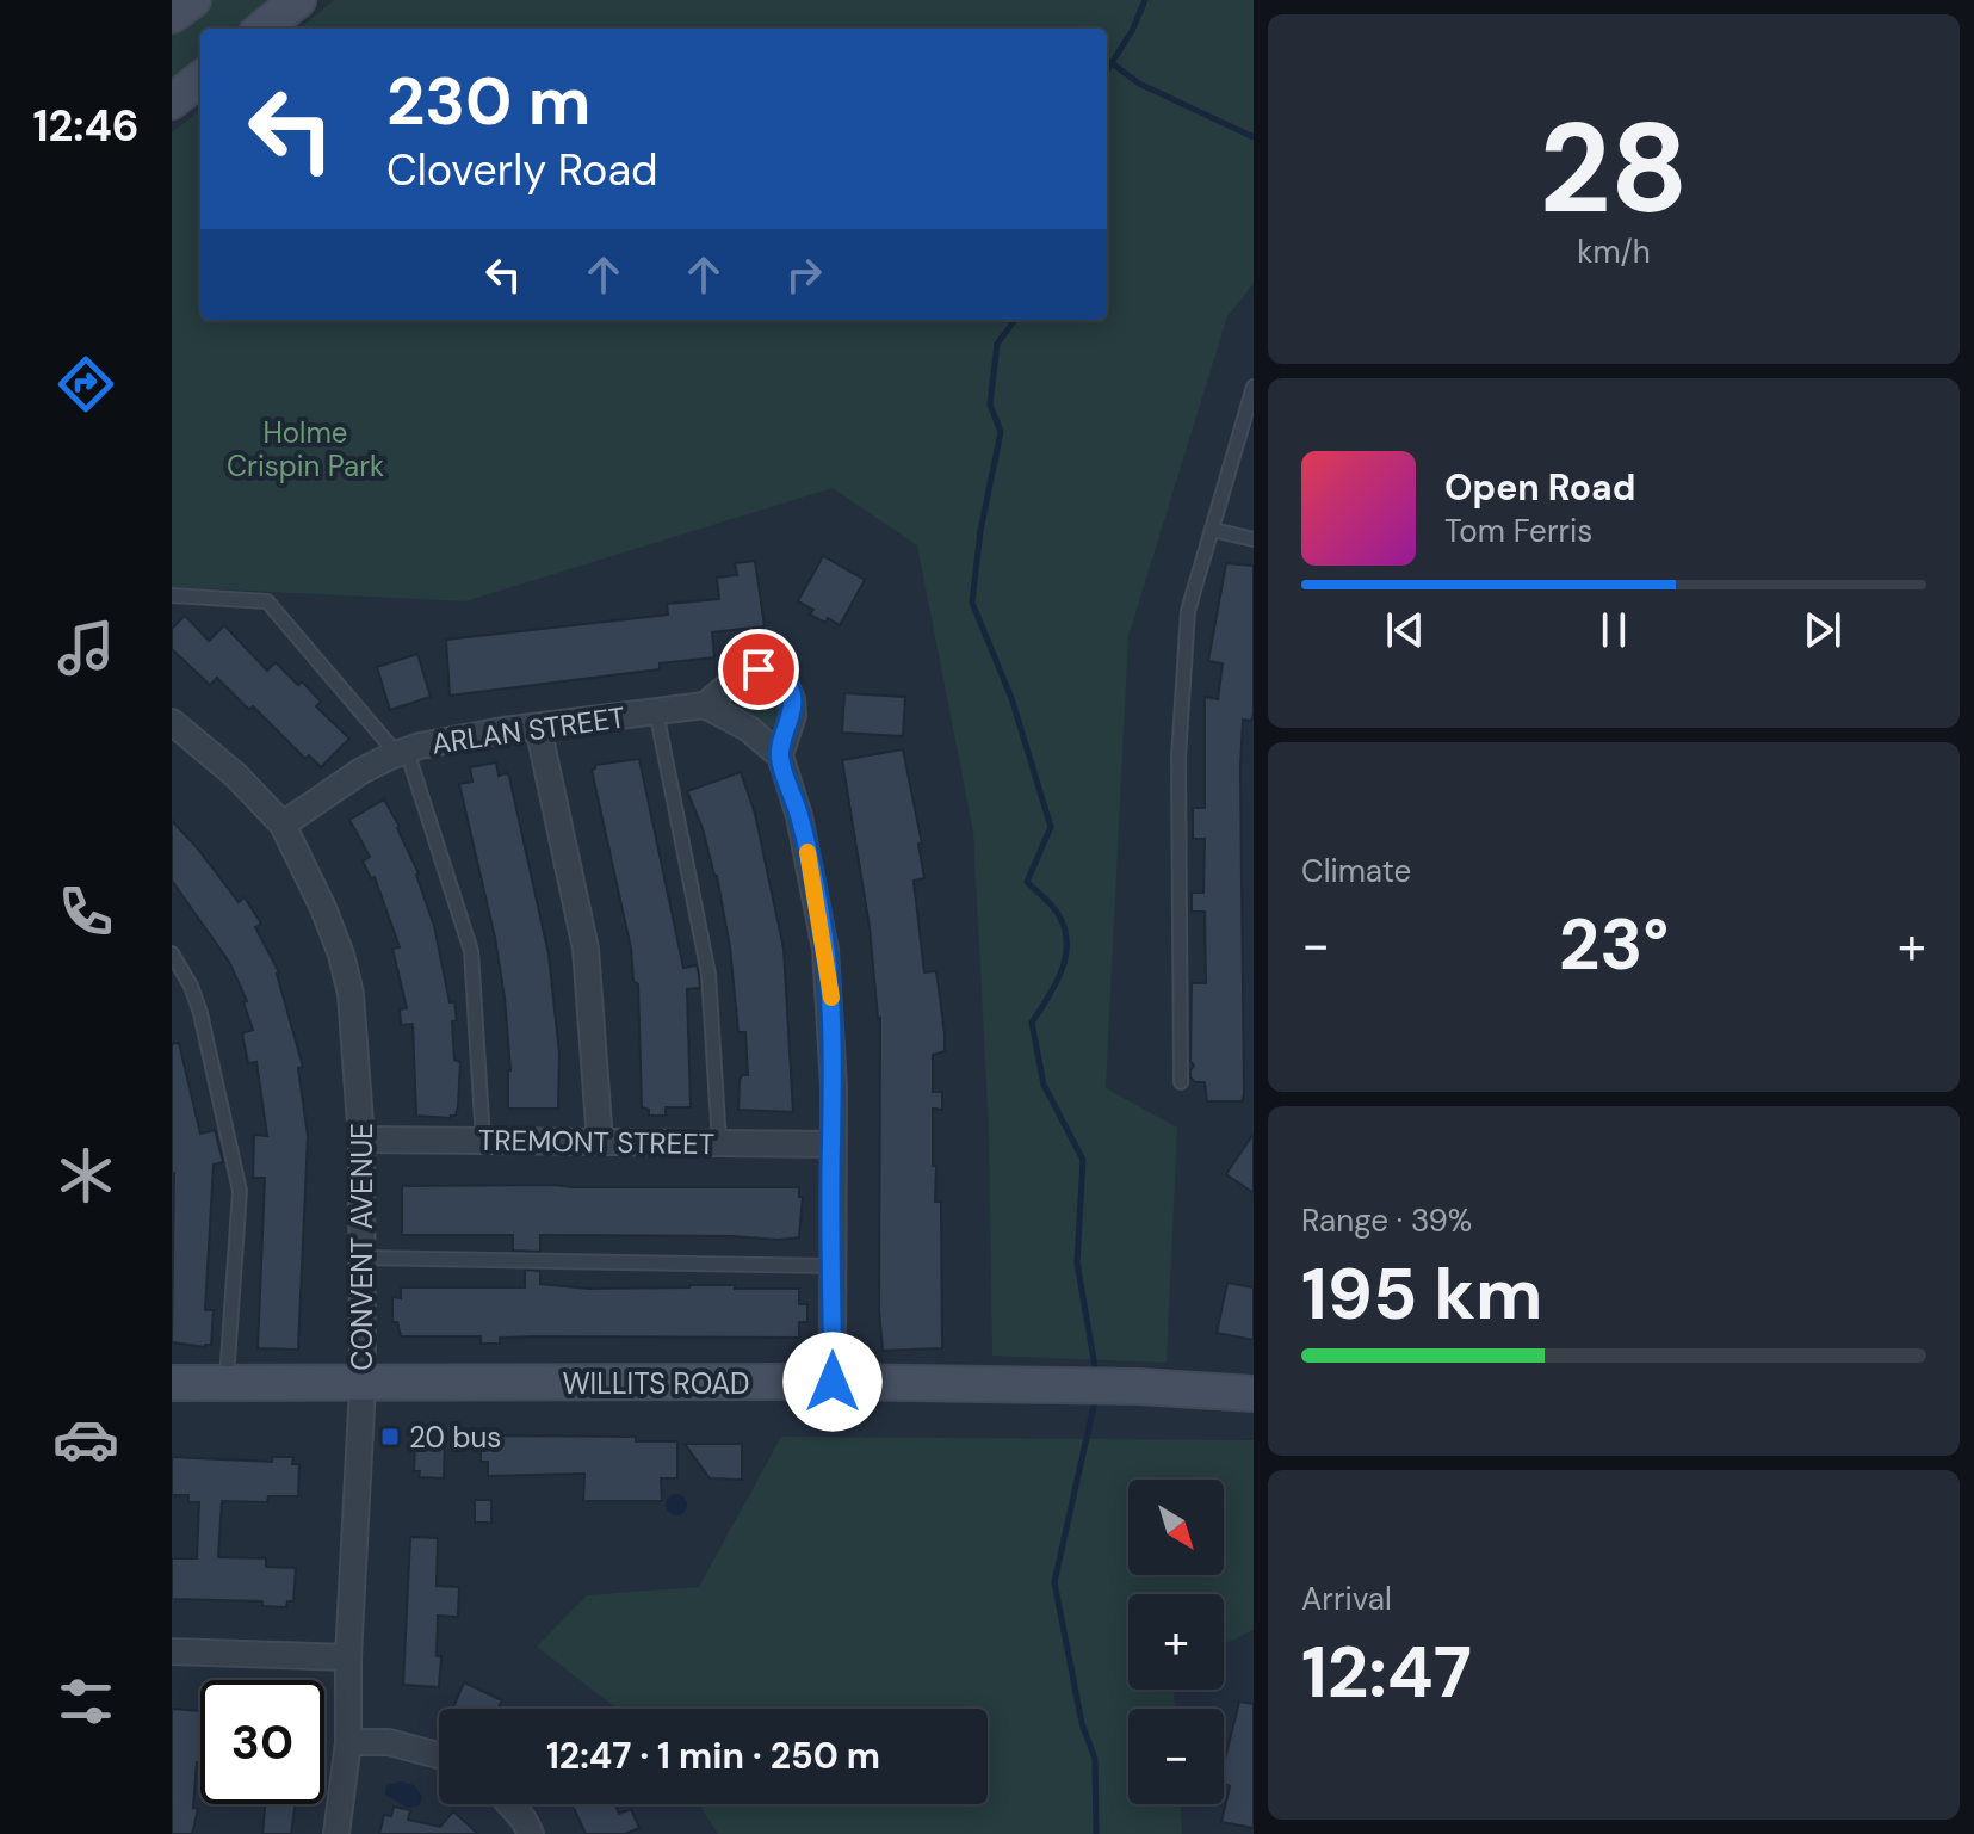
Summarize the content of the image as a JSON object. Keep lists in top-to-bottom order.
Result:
{
  "streets": {
    "street": [
      "ARLAN STREET",
      "TREMONT STREET",
      "CONVENT AVENUE",
      "WILLITS ROAD"
    ]
  },
  "crossings": [
    ["ARLAN STREET", "CONVENT AVENUE"],
    ["TREMONT STREET", "CONVENT AVENUE"],
    ["CONVENT AVENUE", "WILLITS ROAD"]
  ],
  "parks": ["Holme Crispin Park"],
  "places": {
    "transit": ["20 bus"]
  },
  "north": "bottom right",
  "page": {
    "tabs": "12:46",
    "tile": [
      ["28", "km/h"],
      "Climate",
      ["Range · 39%", "195 km"],
      ["Arrival", "12:47"]
    ],
    "turn": ["230 m", "Cloverly Road"],
    "song": ["Open Road", "Tom Ferris"],
    "heat": ["−", "23°", "+"],
    "map_buttons": ["+", "−"],
    "limit": "30",
    "trip": "12:47 · 1 min · 250 m"
  }
}
